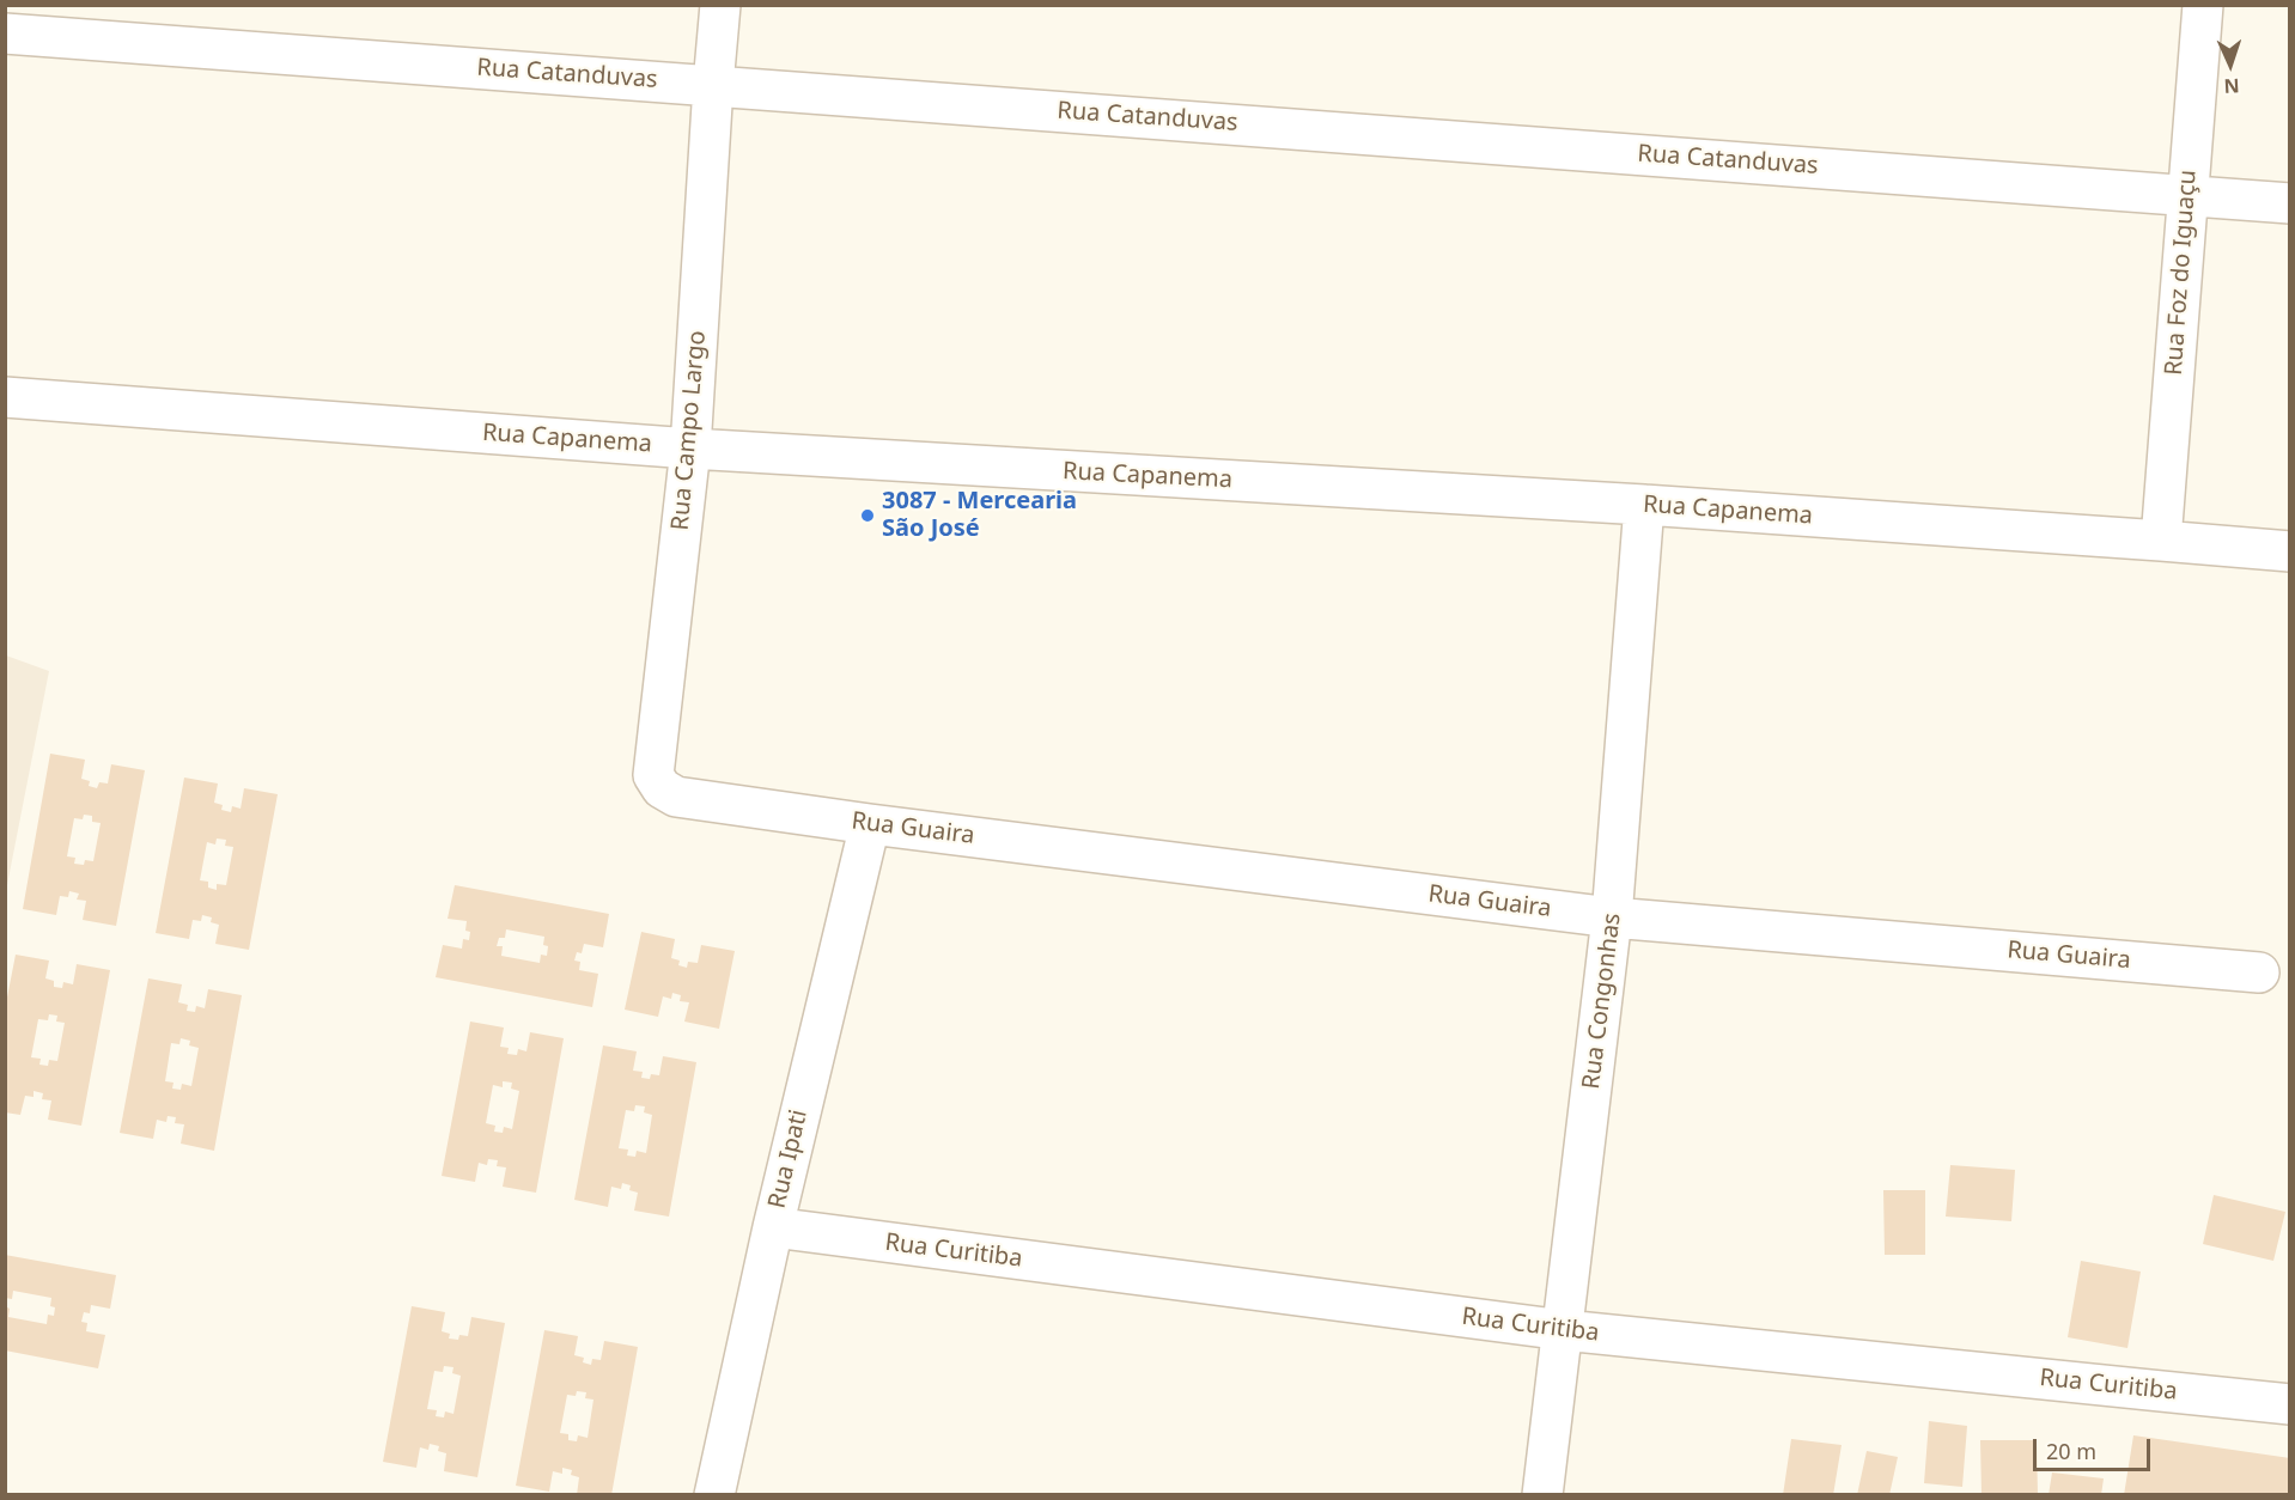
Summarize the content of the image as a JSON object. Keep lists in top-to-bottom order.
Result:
{
  "streets": {
    "street": [
      "Rua Catanduvas",
      "Rua Foz do Iguaçu",
      "Rua Campo Largo",
      "Rua Capanema",
      "Rua Guaira",
      "Rua Congonhas",
      "Rua Ipati",
      "Rua Curitiba"
    ]
  },
  "crossings": [
    ["Rua Catanduvas", "Rua Foz do Iguaçu"],
    ["Rua Catanduvas", "Rua Campo Largo"],
    ["Rua Foz do Iguaçu", "Rua Capanema"],
    ["Rua Campo Largo", "Rua Capanema"],
    ["Rua Campo Largo", "Rua Guaira"],
    ["Rua Capanema", "Rua Congonhas"],
    ["Rua Guaira", "Rua Congonhas"],
    ["Rua Guaira", "Rua Ipati"],
    ["Rua Congonhas", "Rua Curitiba"],
    ["Rua Ipati", "Rua Curitiba"]
  ],
  "places": ["3087 - Mercearia São José"],
  "scale_bar": "20 m",
  "north": "bottom"
}
